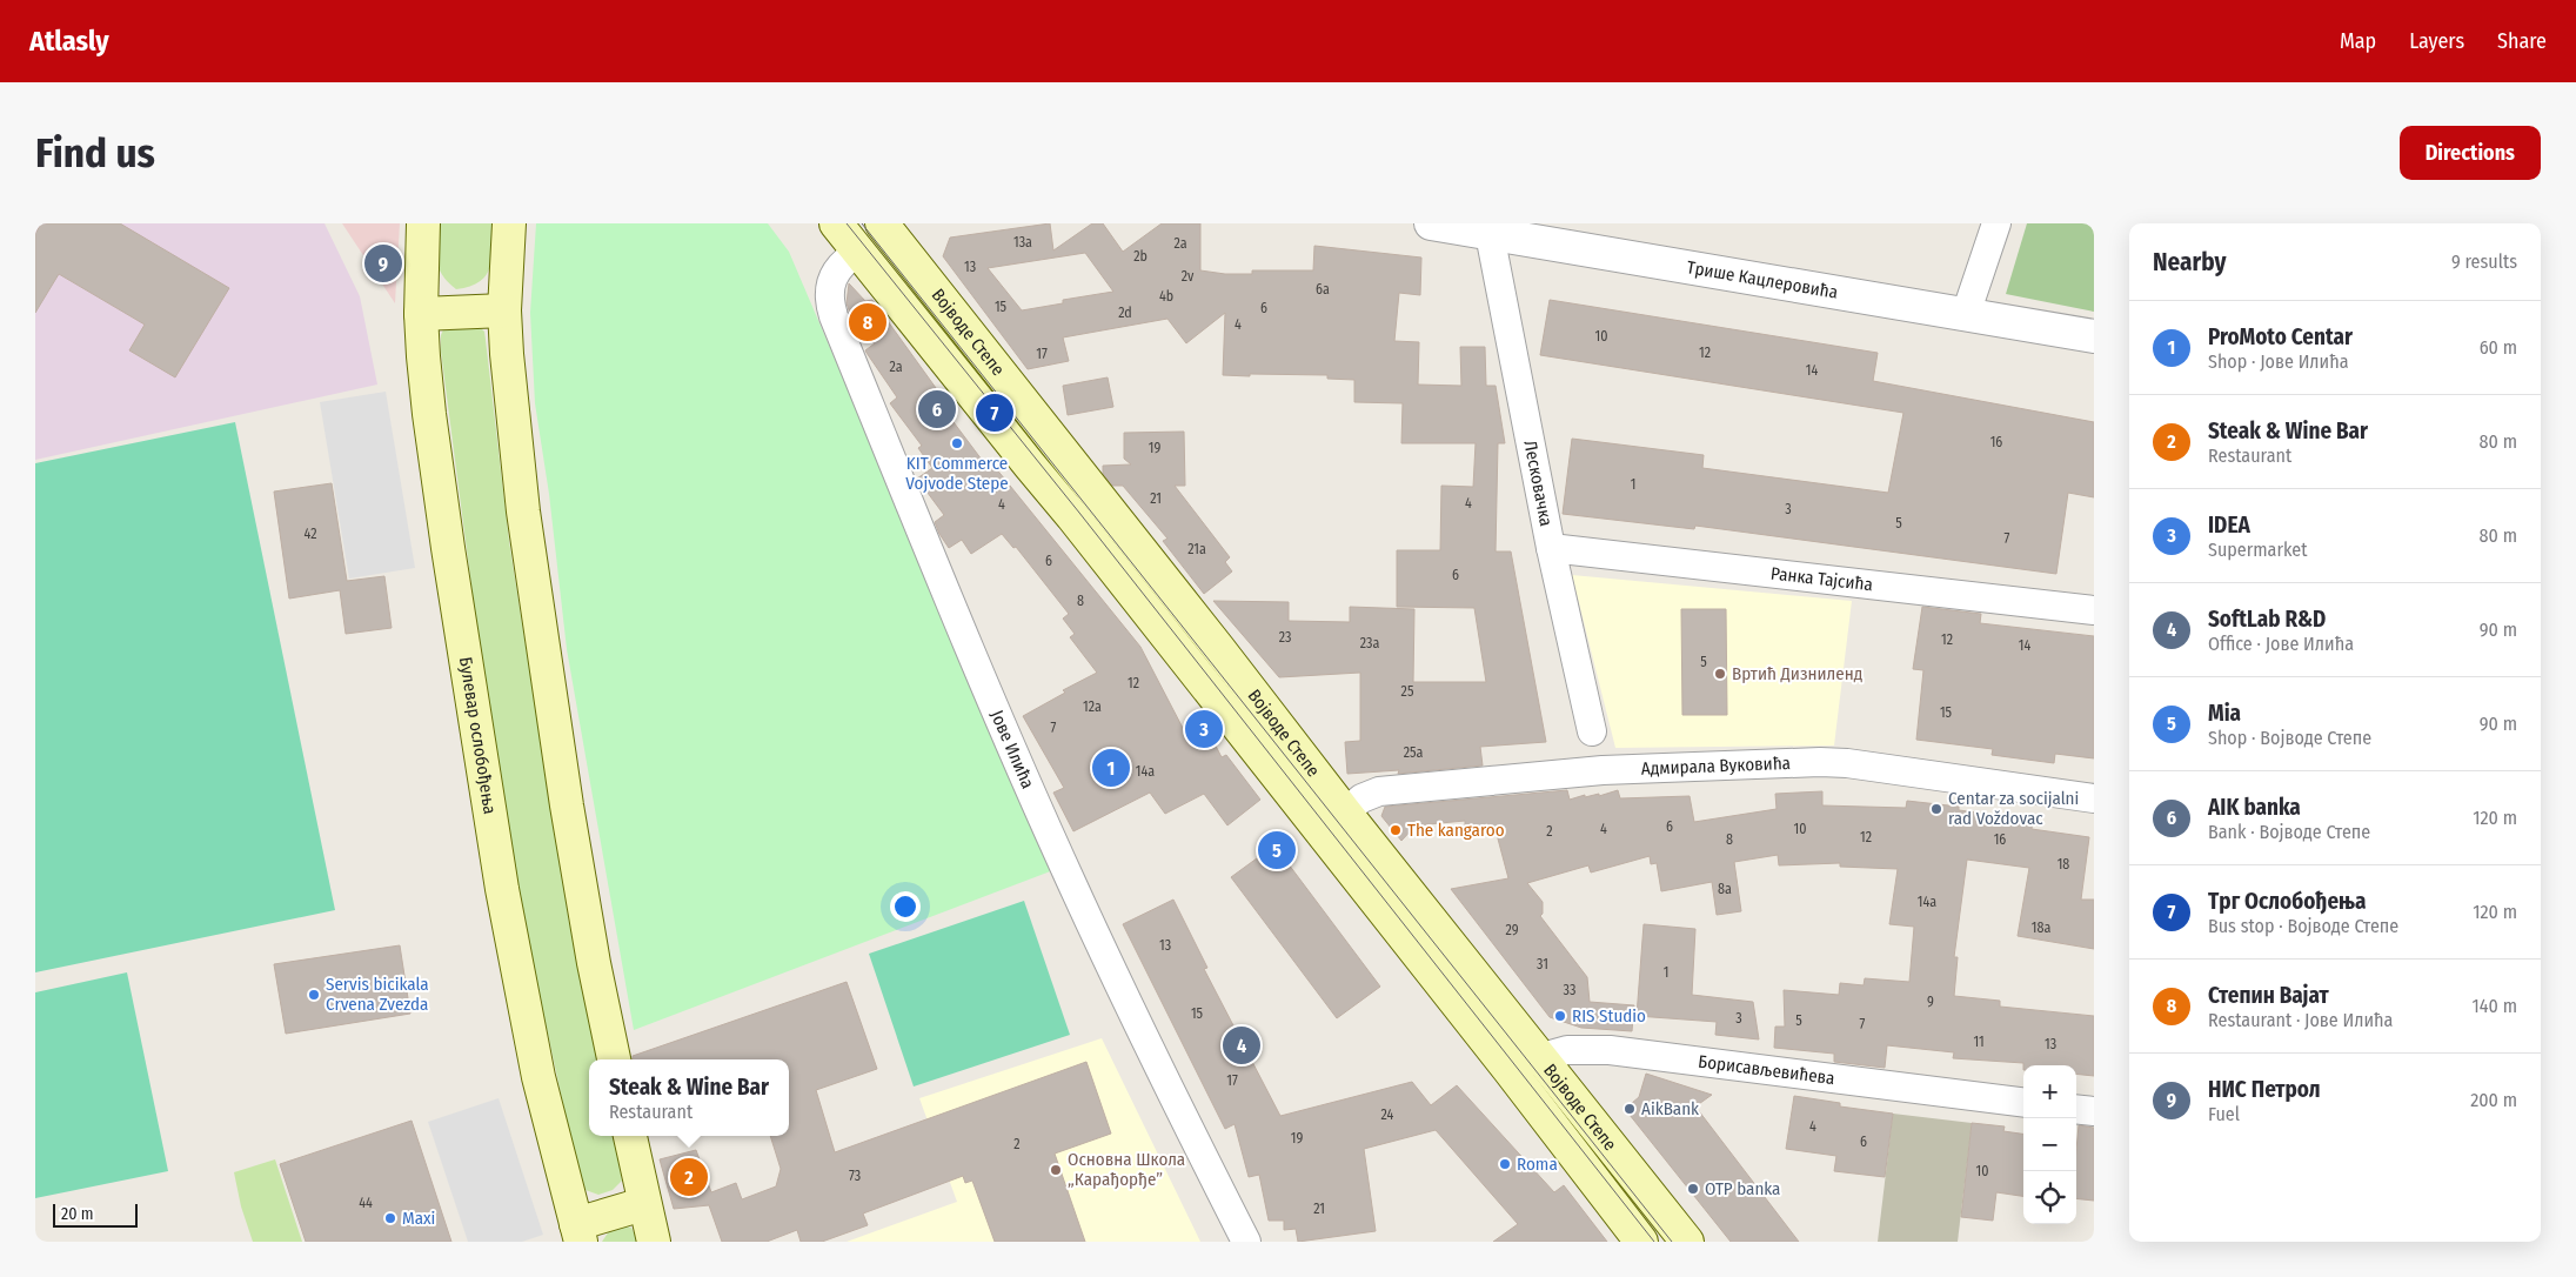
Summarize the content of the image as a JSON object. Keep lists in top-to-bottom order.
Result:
{
  "streets": {
    "main road": ["Војводе Степе", "Булевар ослобођења"],
    "street": [
      "Трише Кацлеровића",
      "Лесковачка",
      "Ранка Тајсића",
      "Јове Илића",
      "Адмирала Вуковића",
      "Борисављевићева"
    ]
  },
  "crossings": [
    ["Трише Кацлеровића", "Лесковачка"],
    ["Војводе Степе", "Јове Илића"],
    ["Војводе Степе", "Адмирала Вуковића"],
    ["Војводе Степе", "Борисављевићева"],
    ["Лесковачка", "Ранка Тајсића"]
  ],
  "places": [
    "KIT Commerce Vojvode Stepe",
    "Вртић Дизниленд",
    "Centar za socijalni rad Voždovac",
    "The kangaroo",
    "Servis bicikala Crvena Zvezda",
    "RIS Studio",
    "AikBank",
    "Roma",
    "Основна Школа „Карађорђе”",
    "OTP banka",
    "Maxi"
  ],
  "house_numbers": [
    "13a",
    "2a",
    "2b",
    "13",
    "2v",
    "6a",
    "4b",
    "15",
    "6",
    "2d",
    "4",
    "10",
    "12",
    "17",
    "2a",
    "14",
    "16",
    "19",
    "1",
    "21",
    "4",
    "4",
    "3",
    "5",
    "42",
    "7",
    "21a",
    "6",
    "6",
    "8",
    "23",
    "12",
    "23a",
    "14",
    "5",
    "12",
    "25",
    "12a",
    "15",
    "7",
    "25a",
    "14a",
    "6",
    "4",
    "10",
    "2",
    "12",
    "8",
    "16",
    "18",
    "8a",
    "14a",
    "18a",
    "29",
    "13",
    "31",
    "1",
    "33",
    "9",
    "15",
    "3",
    "5",
    "7",
    "11",
    "13",
    "17",
    "24",
    "4",
    "19",
    "6",
    "2",
    "10",
    "73",
    "44",
    "21"
  ],
  "scale_bar": "20 m",
  "page": {
    "header": "Atlasly",
    "nav": ["Map", "Layers", "Share"],
    "buttons": "Directions",
    "title": "Find us",
    "heading": ["Nearby", "9 results"],
    "pins": [
      "9",
      "8",
      "6",
      "7",
      "3",
      "1",
      "5",
      "4",
      "2"
    ],
    "list": [
      {
        "mark": "1",
        "name": "ProMoto Centar",
        "note": "Shop · Јове Илића",
        "value": "60 m"
      },
      {
        "mark": "2",
        "name": "Steak & Wine Bar",
        "note": "Restaurant",
        "value": "80 m"
      },
      {
        "mark": "3",
        "name": "IDEA",
        "note": "Supermarket",
        "value": "80 m"
      },
      {
        "mark": "4",
        "name": "SoftLab R&D",
        "note": "Office · Јове Илића",
        "value": "90 m"
      },
      {
        "mark": "5",
        "name": "Mia",
        "note": "Shop · Војводе Степе",
        "value": "90 m"
      },
      {
        "mark": "6",
        "name": "AIK banka",
        "note": "Bank · Војводе Степе",
        "value": "120 m"
      },
      {
        "mark": "7",
        "name": "Трг Ослобођења",
        "note": "Bus stop · Војводе Степе",
        "value": "120 m"
      },
      {
        "mark": "8",
        "name": "Степин Вајат",
        "note": "Restaurant · Јове Илића",
        "value": "140 m"
      },
      {
        "mark": "9",
        "name": "НИС Петрол",
        "note": "Fuel",
        "value": "200 m"
      }
    ],
    "popup": ["Steak & Wine Bar", "Restaurant"],
    "map_buttons": ["+", "−"],
    "scale": "20 m"
  }
}
